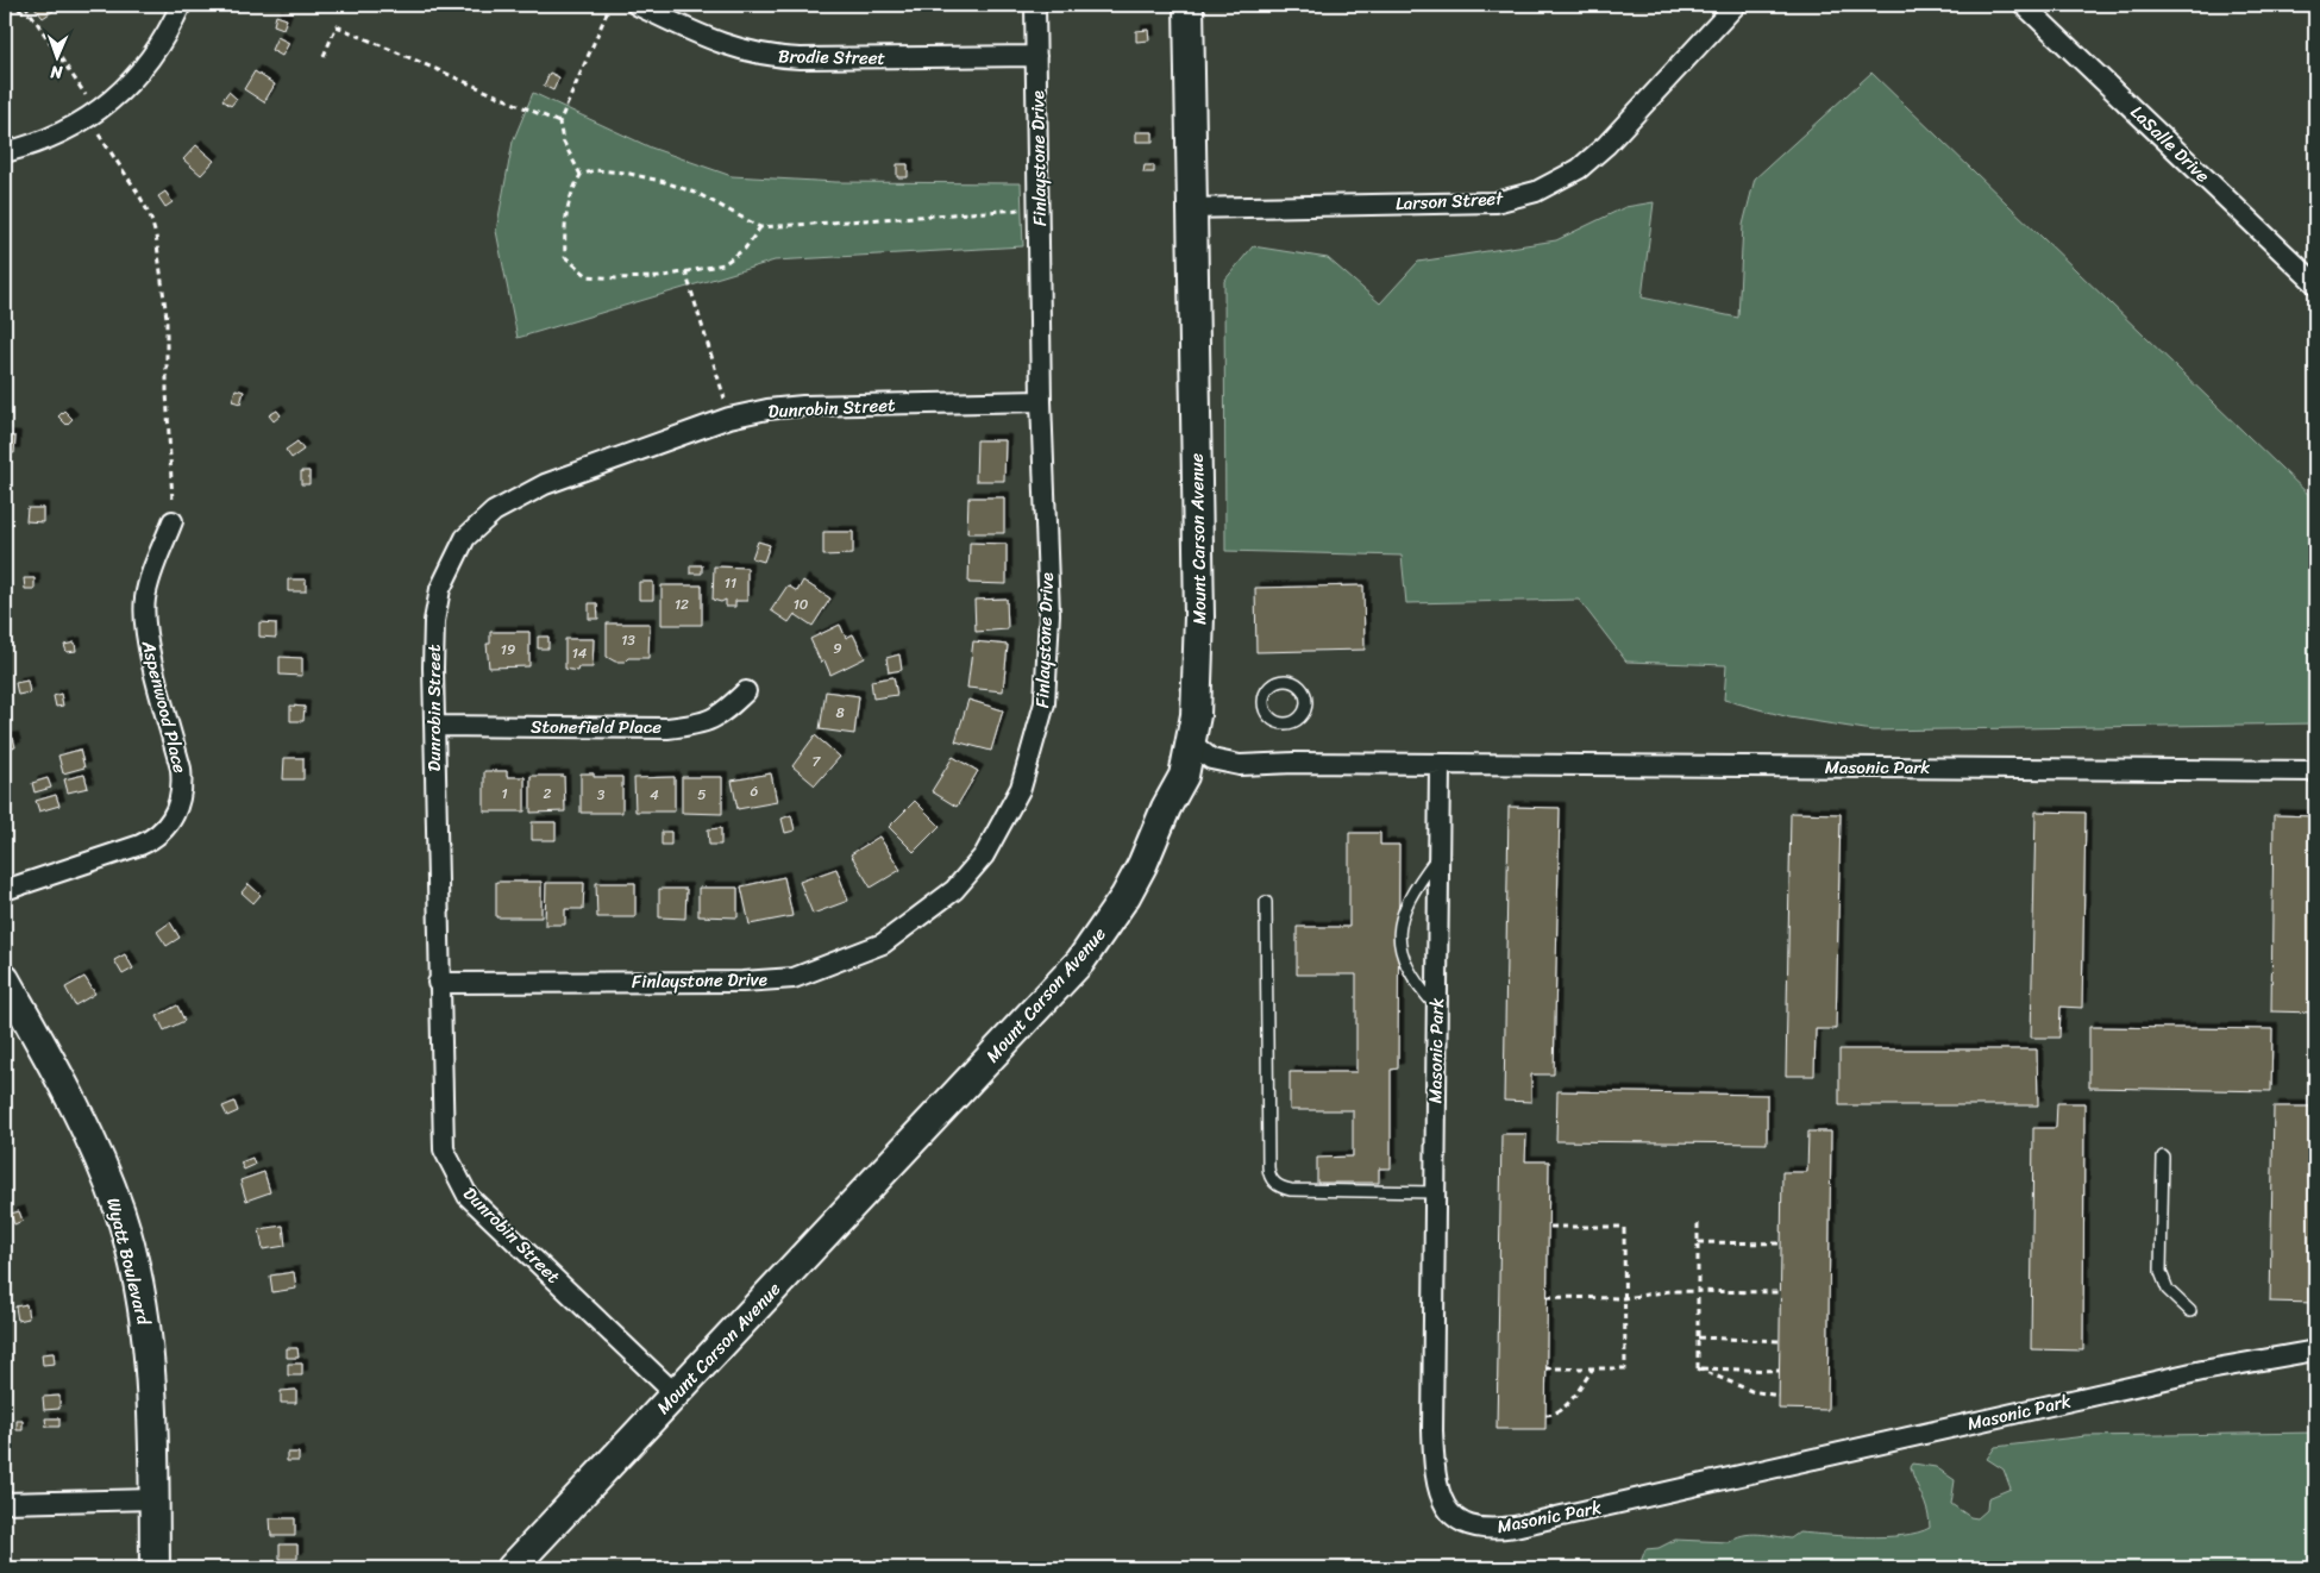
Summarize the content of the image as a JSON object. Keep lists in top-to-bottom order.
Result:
{
  "streets": {
    "main road": ["Mount Carson Avenue", "Wyatt Boulevard"],
    "street": [
      "Brodie Street",
      "LaSalle Drive",
      "Finlaystone Drive",
      "Larson Street",
      "Dunrobin Street",
      "Aspenwood Place",
      "Stonefield Place",
      "Masonic Park"
    ]
  },
  "crossings": [
    ["Brodie Street", "Finlaystone Drive"],
    ["Finlaystone Drive", "Dunrobin Street"],
    ["Larson Street", "Mount Carson Avenue"],
    ["Dunrobin Street", "Mount Carson Avenue"],
    ["Dunrobin Street", "Stonefield Place"],
    ["Mount Carson Avenue", "Masonic Park"]
  ],
  "house_numbers": [
    "11",
    "12",
    "10",
    "13",
    "9",
    "19",
    "14",
    "8",
    "7",
    "6",
    "1",
    "2",
    "3",
    "4",
    "5"
  ],
  "north": "bottom"
}
